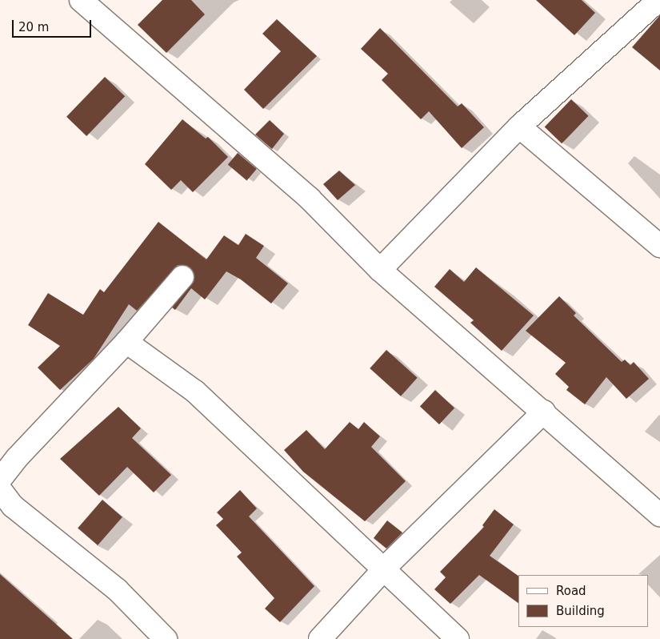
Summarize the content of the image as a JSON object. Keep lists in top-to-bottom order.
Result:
{
  "legend": ["Road", "Building"],
  "scale_bar": "20 m"
}
